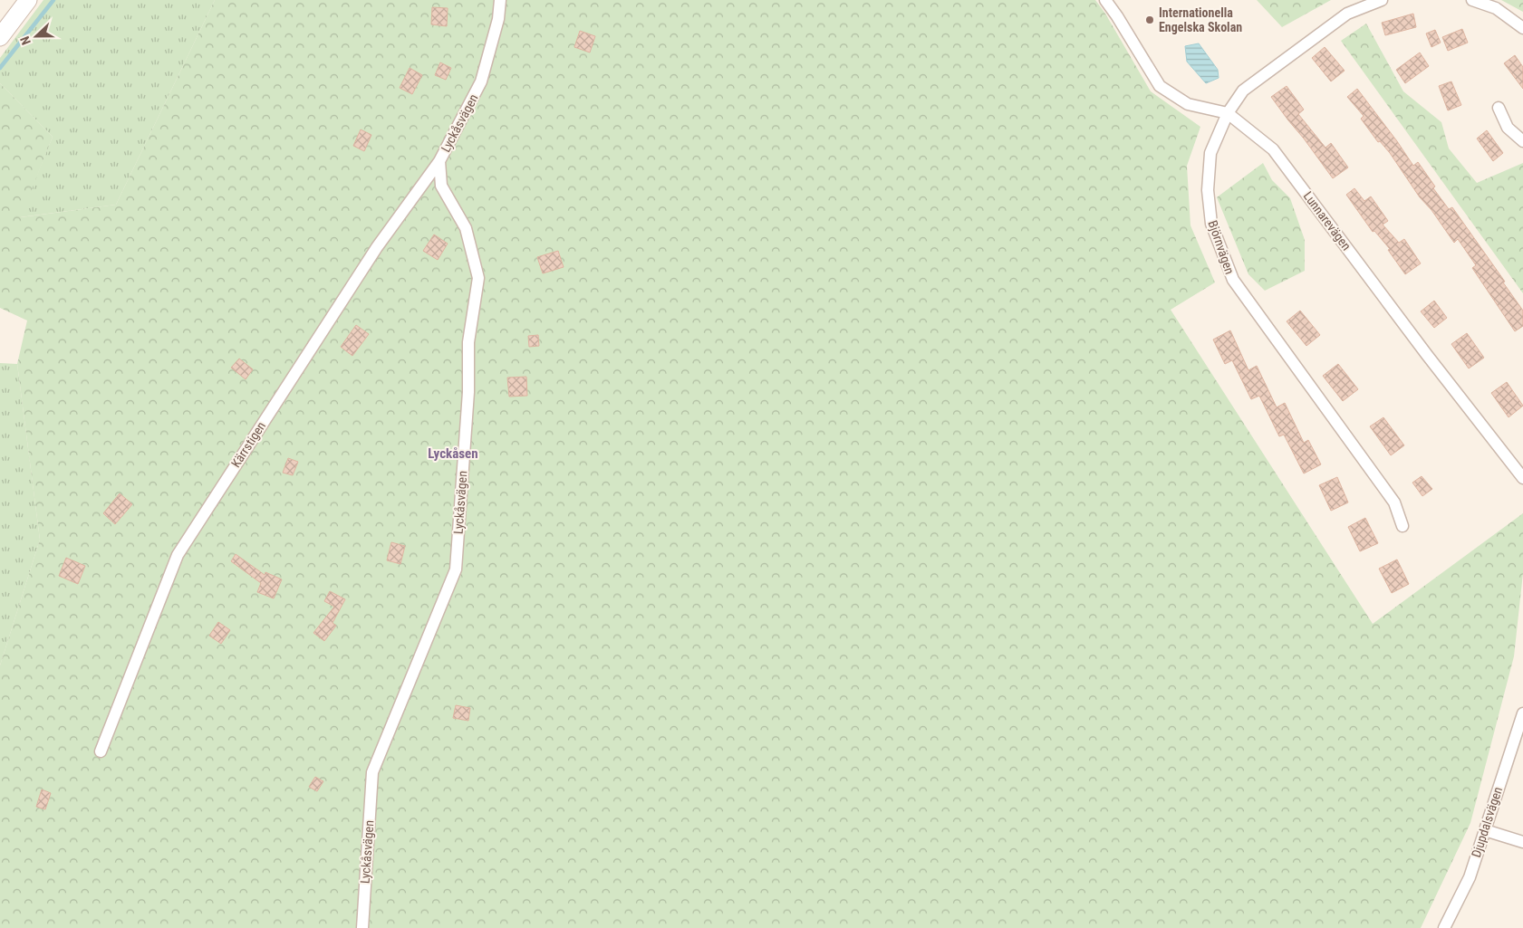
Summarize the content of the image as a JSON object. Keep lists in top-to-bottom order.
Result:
{
  "streets": {
    "street": [
      "Lyckåsvägen",
      "Lunnarevägen",
      "Björnvägen",
      "Kärrstigen",
      "Djupdalsvägen"
    ]
  },
  "crossings": [
    ["Lyckåsvägen", "Kärrstigen"],
    ["Lunnarevägen", "Björnvägen"]
  ],
  "districts": ["Lyckåsen"],
  "places": ["Internationella Engelska Skolan"],
  "north": "left"
}
